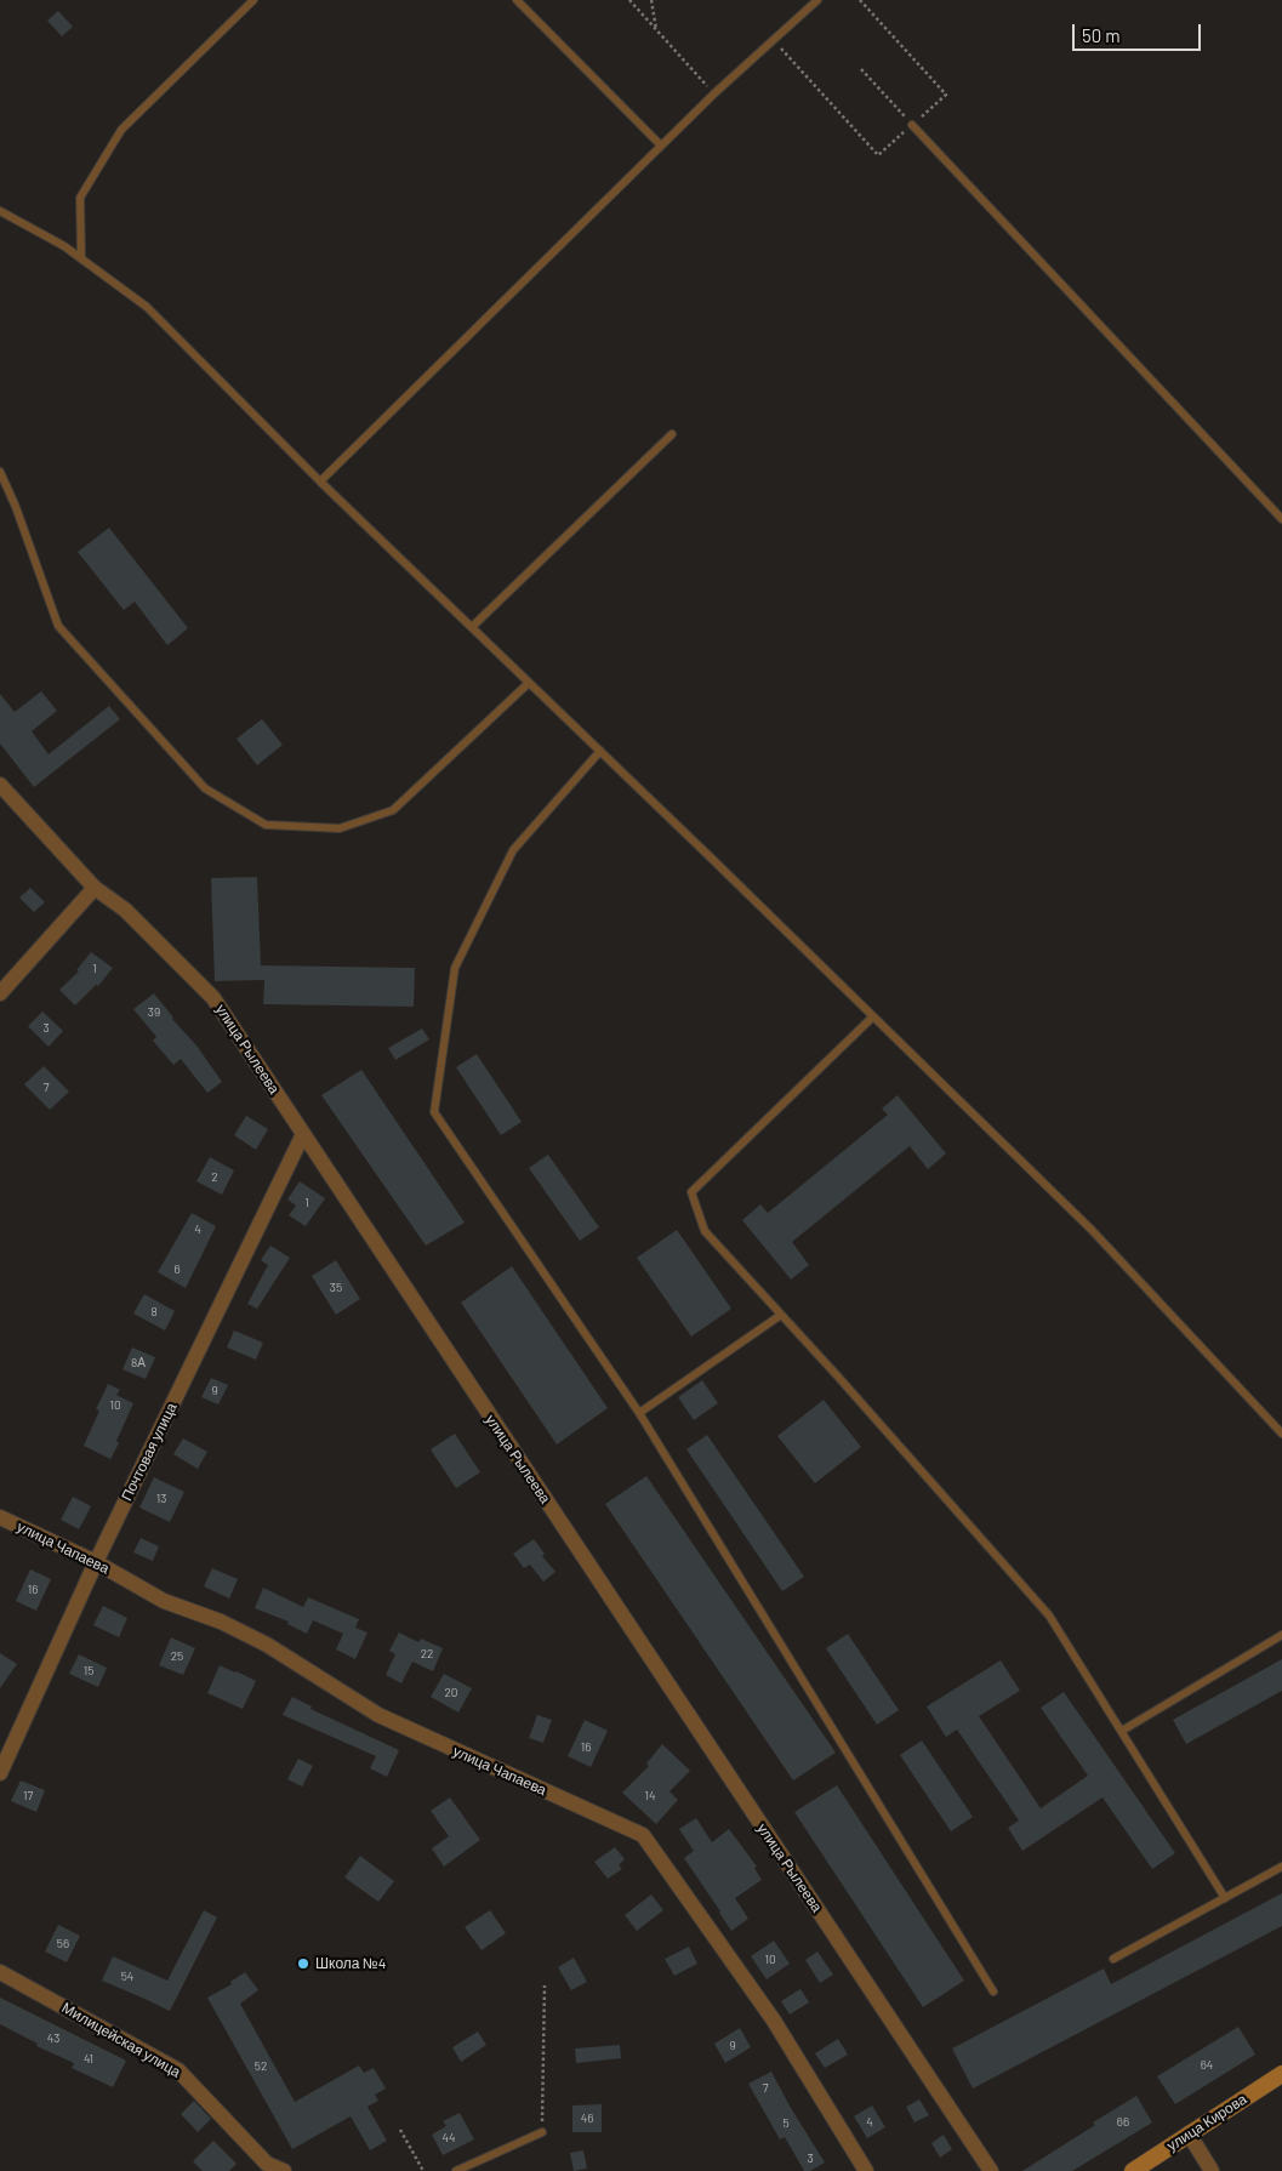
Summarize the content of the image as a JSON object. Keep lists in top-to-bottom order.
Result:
{
  "streets": {
    "main road": ["улица Кирова"],
    "street": [
      "улица Рылеева",
      "Почтовая улица",
      "улица Чапаева",
      "Милицейская улица"
    ]
  },
  "crossings": [
    ["улица Рылеева", "Почтовая улица"],
    ["Почтовая улица", "улица Чапаева"]
  ],
  "places": ["Школа №4"],
  "house_numbers": [
    "1",
    "39",
    "3",
    "7",
    "2",
    "1",
    "4",
    "6",
    "35",
    "8",
    "8А",
    "9",
    "10",
    "13",
    "16",
    "22",
    "25",
    "15",
    "20",
    "16",
    "17",
    "14",
    "56",
    "10",
    "54",
    "43",
    "9",
    "41",
    "64",
    "52",
    "7",
    "46",
    "4",
    "66",
    "5",
    "44",
    "3"
  ],
  "scale_bar": "50 m"
}
